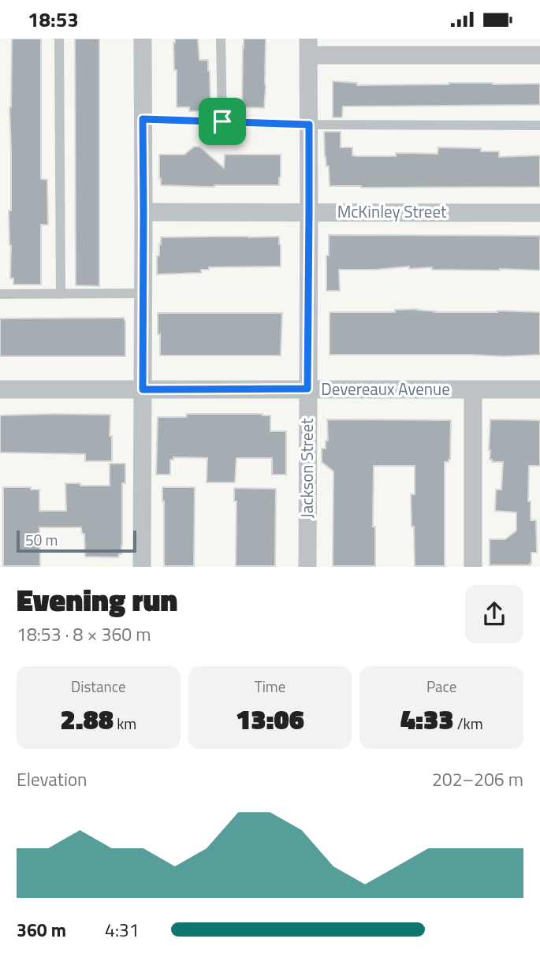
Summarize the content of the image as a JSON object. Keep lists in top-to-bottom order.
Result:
{
  "streets": {
    "street": ["McKinley Street", "Devereaux Avenue", "Jackson Street"]
  },
  "crossings": [
    ["McKinley Street", "Jackson Street"],
    ["Devereaux Avenue", "Jackson Street"]
  ],
  "scale_bar": "50 m",
  "page": {
    "status": "18:53",
    "scale": "50 m",
    "heading": ["Evening run", "18:53 · 8 × 360 m"],
    "stats": [
      ["Distance", "2.88 km"],
      ["Time", "13:06"],
      ["Pace", "4:33 /km"]
    ],
    "chart": ["Elevation", "202–206 m"],
    "list": [
      {
        "name": "360 m",
        "note": "4:31"
      }
    ]
  }
}
